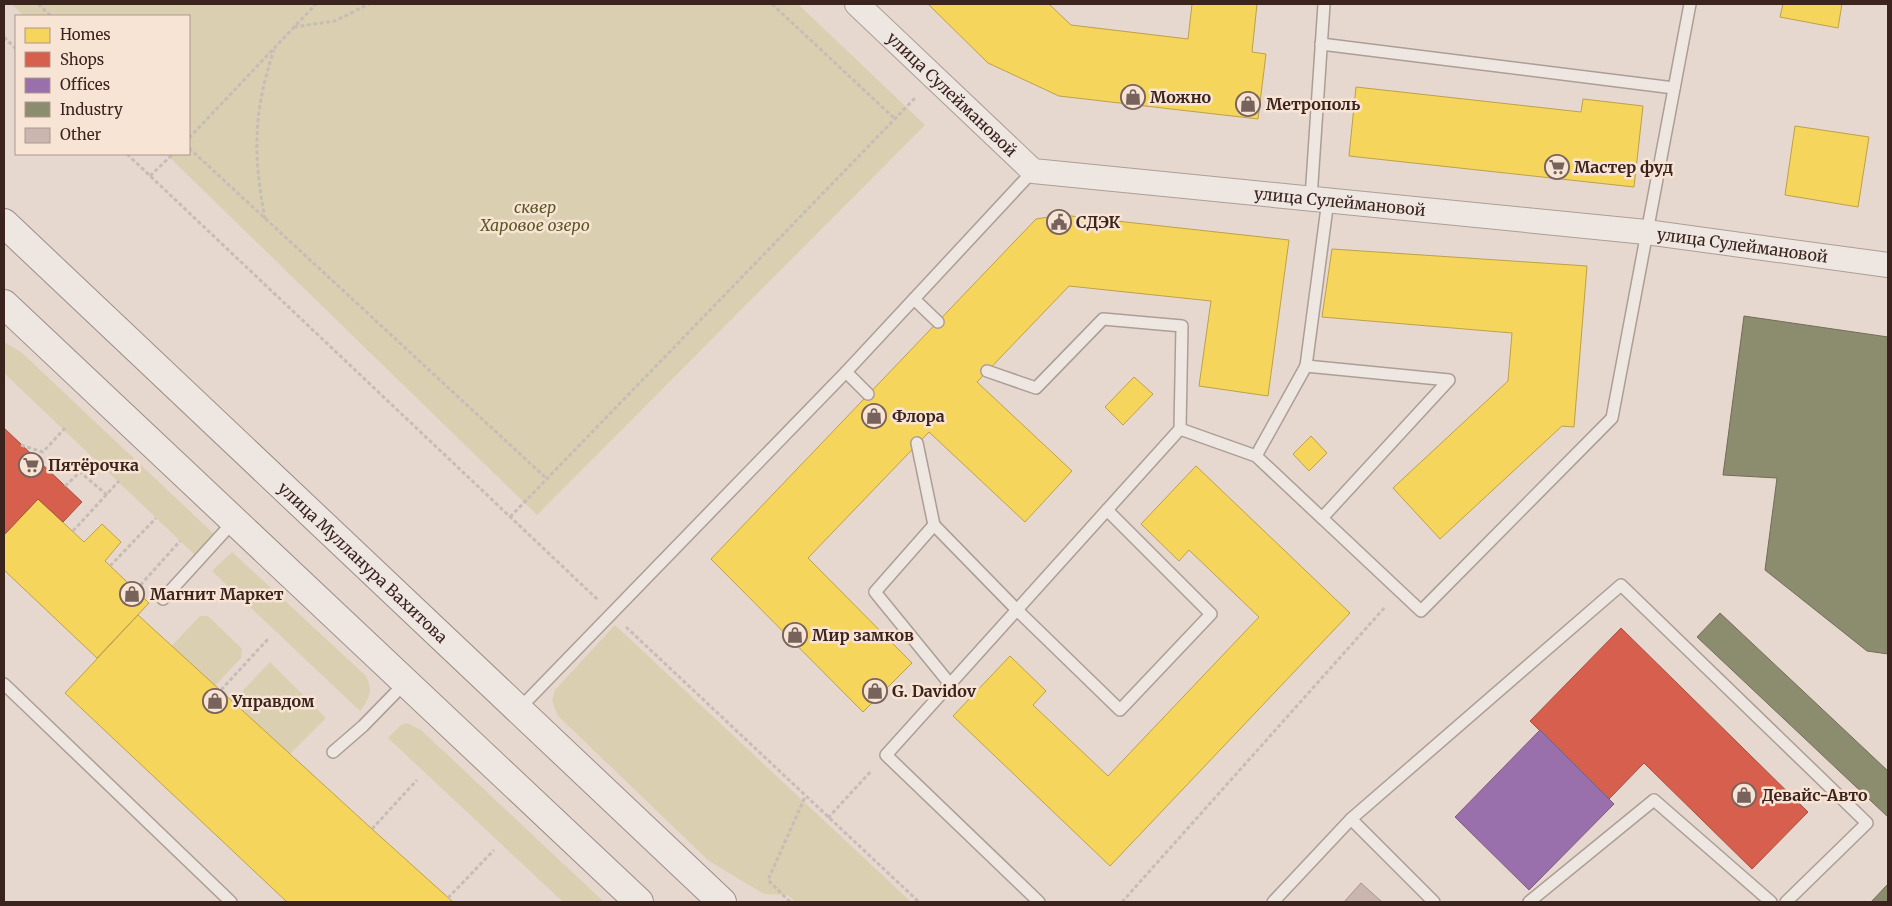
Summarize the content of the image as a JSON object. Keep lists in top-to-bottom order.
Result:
{
  "streets": {
    "main road": ["улица Мулланура Вахитова"],
    "street": ["улица Сулеймановой"]
  },
  "parks": ["сквер Харовое озеро"],
  "places": {
    "shop": [
      "Можно",
      "Метрополь",
      "Флора",
      "Магнит Маркет",
      "Мир замков",
      "G. Davidov",
      "Управдом",
      "Девайс-Авто"
    ],
    "supermarket": ["Мастер фуд", "Пятёрочка"],
    "public building": ["СДЭК"]
  },
  "legend": [
    "Homes",
    "Shops",
    "Offices",
    "Industry",
    "Other"
  ]
}
